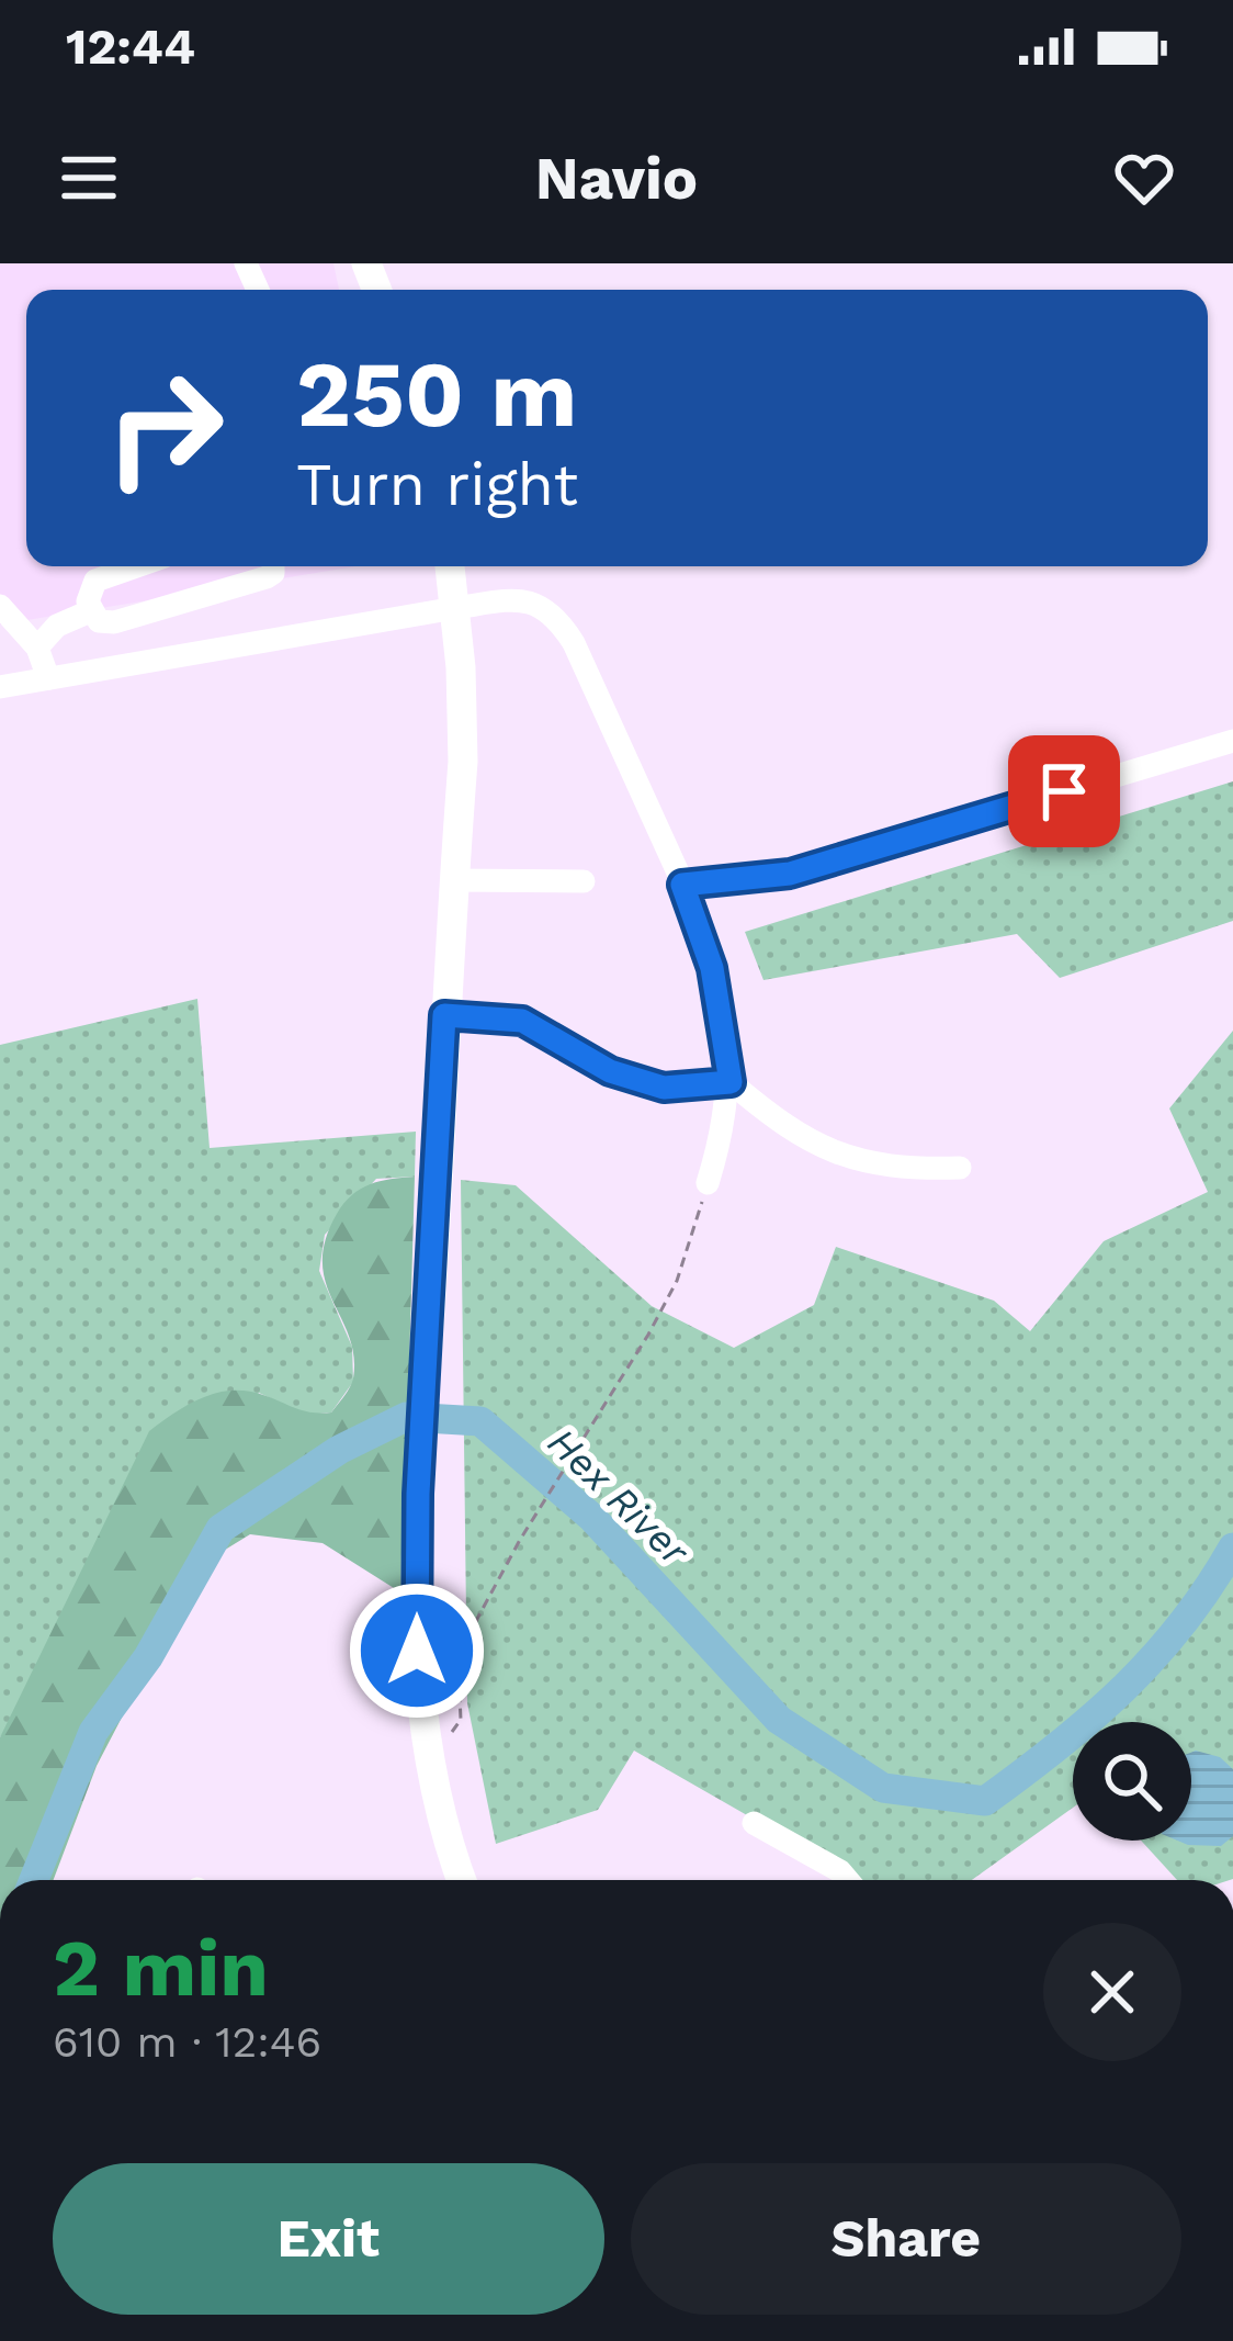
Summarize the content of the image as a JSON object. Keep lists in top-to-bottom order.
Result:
{
  "water": ["Hex River"],
  "page": {
    "status": "12:44",
    "header": "Navio",
    "turn": ["250 m", "Turn right"],
    "heading": ["2 min", "610 m · 12:46"],
    "buttons": ["Exit", "Share"]
  }
}
